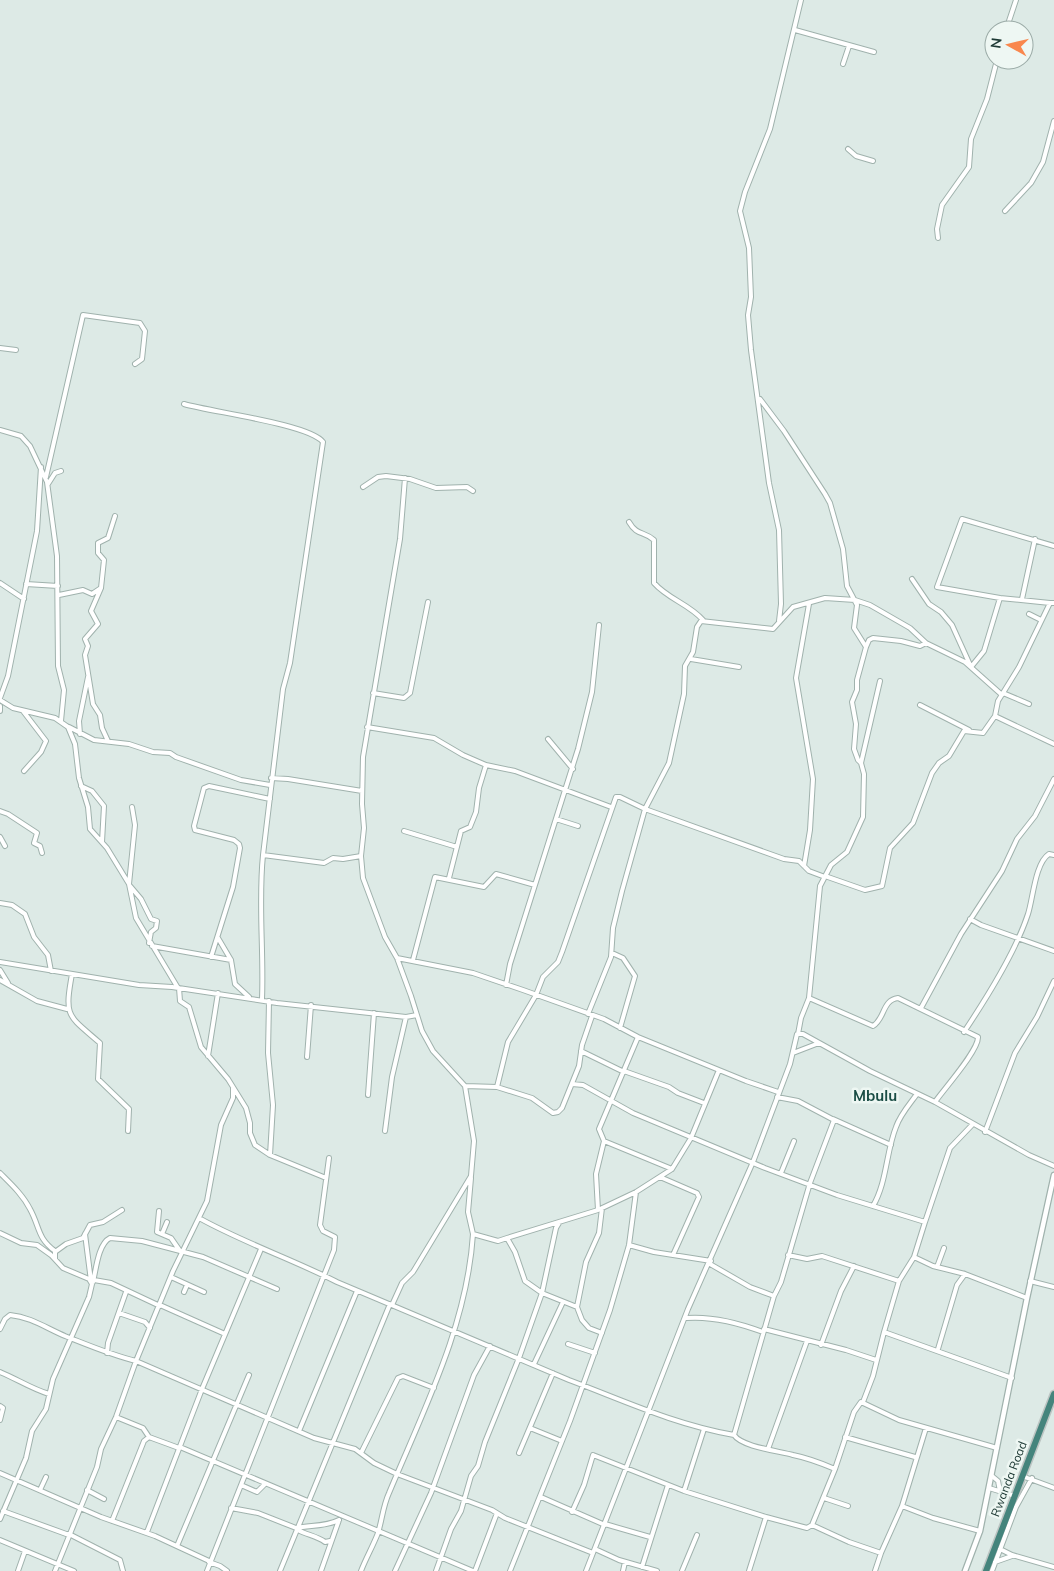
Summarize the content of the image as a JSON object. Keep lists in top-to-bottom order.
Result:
{
  "streets": {
    "highway": ["Rwanda Road"]
  },
  "districts": ["Mbulu"],
  "north": "left"
}
